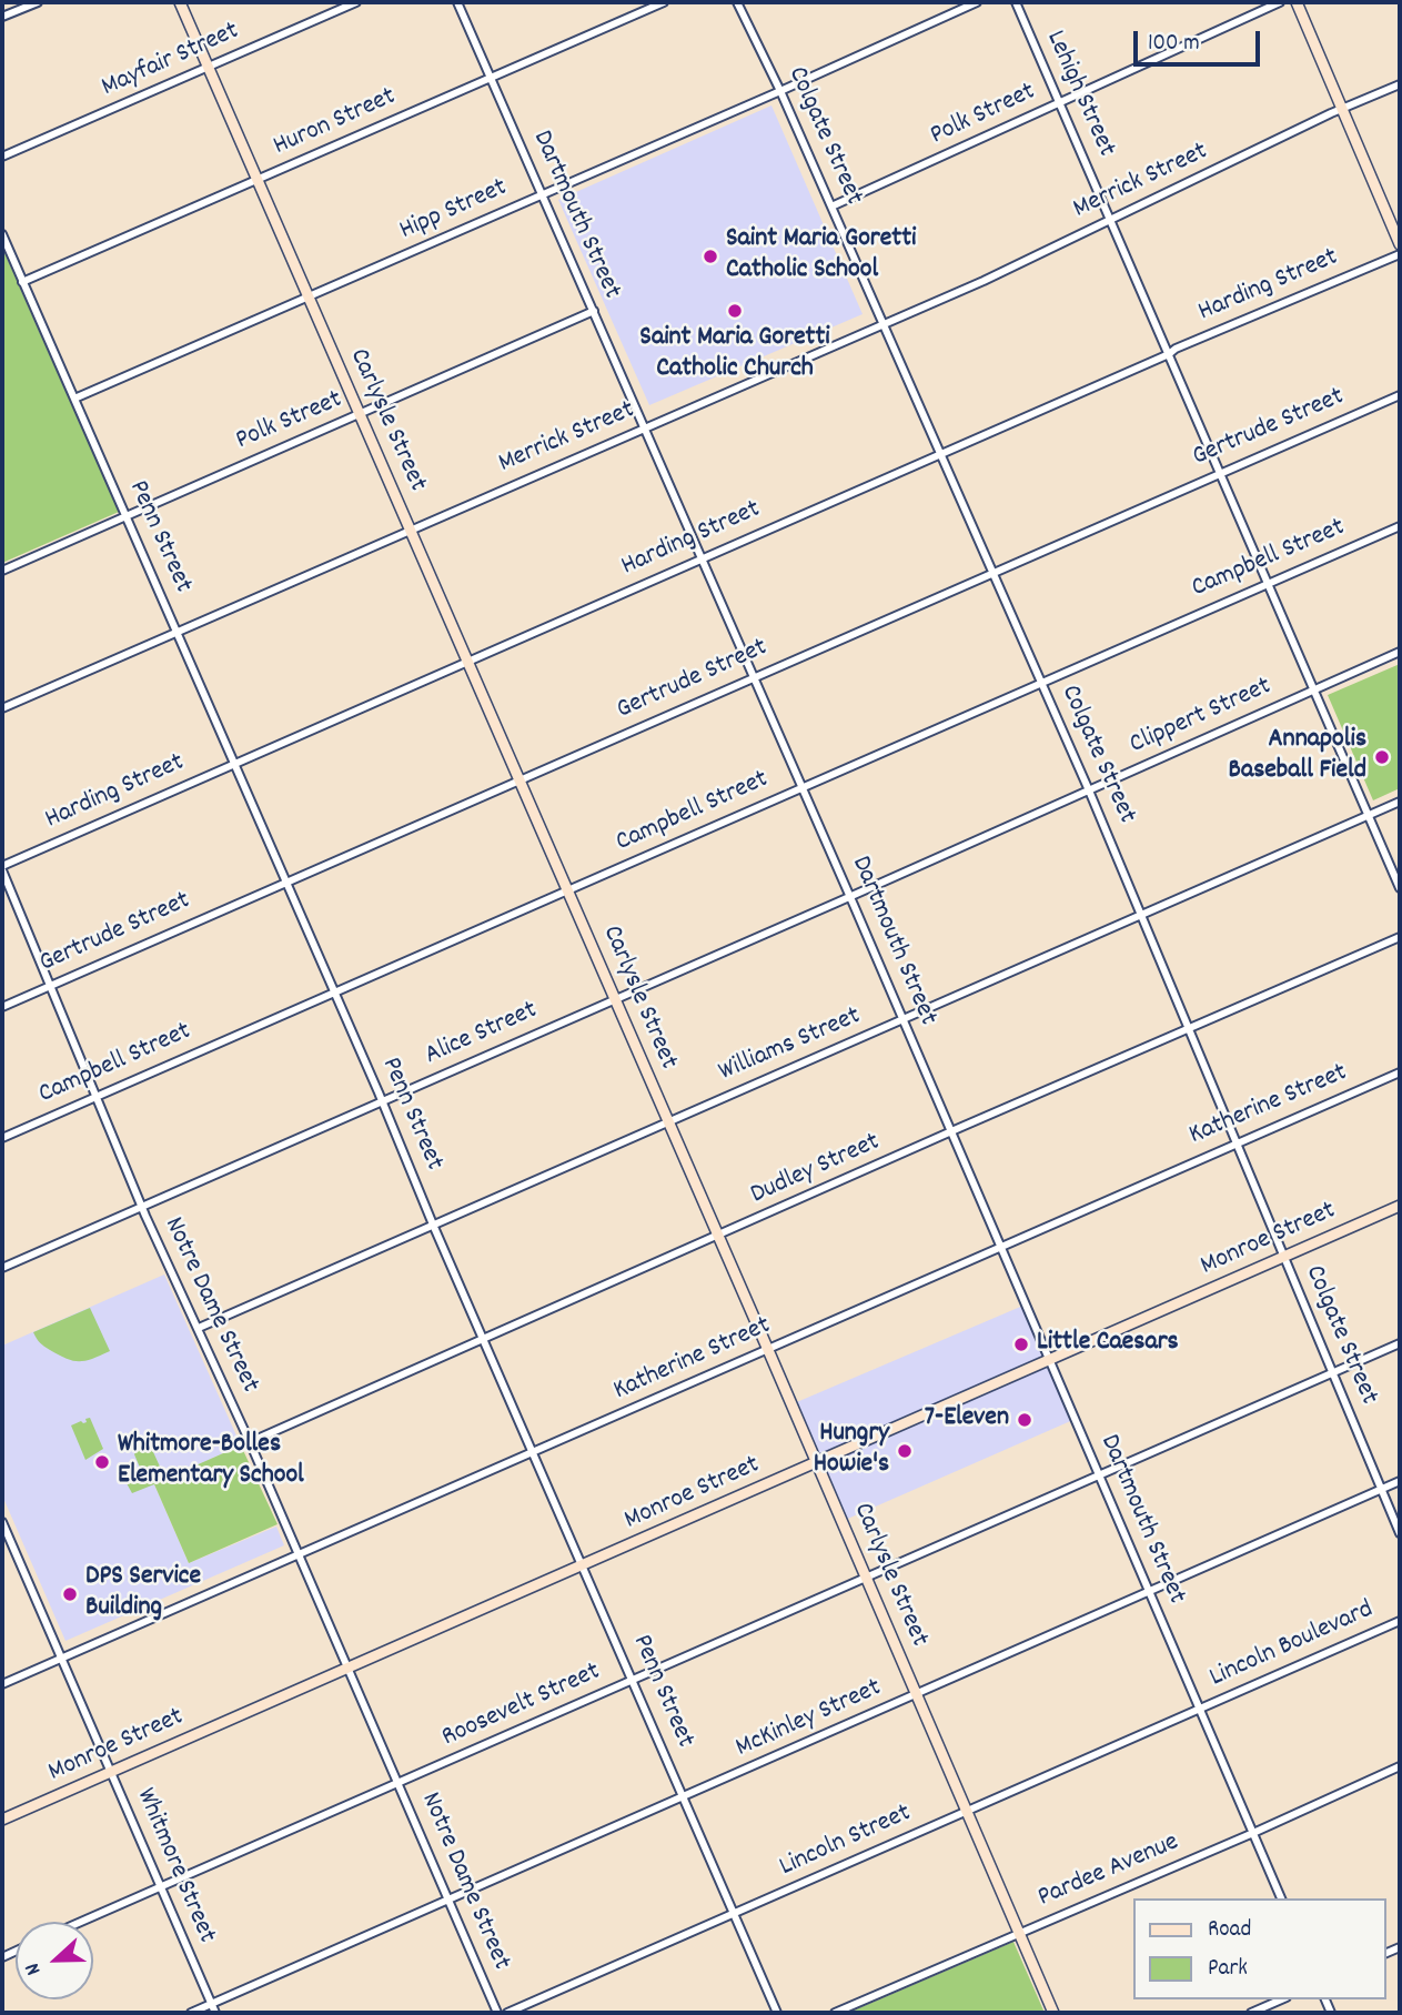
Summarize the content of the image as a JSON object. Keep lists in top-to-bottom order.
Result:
{
  "streets": {
    "street": [
      "Mayfair Street",
      "Lehigh Street",
      "Polk Street",
      "Huron Street",
      "Colgate Street",
      "Merrick Street",
      "Hipp Street",
      "Dartmouth Street",
      "Harding Street",
      "Carlysle Street",
      "Gertrude Street",
      "Penn Street",
      "Campbell Street",
      "Clippert Street",
      "Alice Street",
      "Williams Street",
      "Katherine Street",
      "Dudley Street",
      "Monroe Street",
      "Notre Dame Street",
      "Lincoln Boulevard",
      "Roosevelt Street",
      "McKinley Street",
      "Lincoln Street",
      "Whitmore Street",
      "Pardee Avenue"
    ]
  },
  "crossings": [
    ["Mayfair Street", "Carlysle Street"],
    ["Lehigh Street", "Polk Street"],
    ["Lehigh Street", "Merrick Street"],
    ["Lehigh Street", "Harding Street"],
    ["Lehigh Street", "Gertrude Street"],
    ["Lehigh Street", "Campbell Street"],
    ["Lehigh Street", "Clippert Street"],
    ["Lehigh Street", "Williams Street"],
    ["Polk Street", "Colgate Street"],
    ["Polk Street", "Dartmouth Street"],
    ["Polk Street", "Carlysle Street"],
    ["Polk Street", "Penn Street"],
    ["Huron Street", "Dartmouth Street"],
    ["Huron Street", "Carlysle Street"],
    ["Huron Street", "Penn Street"],
    ["Colgate Street", "Merrick Street"],
    ["Colgate Street", "Hipp Street"],
    ["Colgate Street", "Harding Street"],
    ["Colgate Street", "Gertrude Street"],
    ["Colgate Street", "Campbell Street"],
    ["Colgate Street", "Clippert Street"],
    ["Colgate Street", "Williams Street"],
    ["Colgate Street", "Katherine Street"],
    ["Colgate Street", "Dudley Street"],
    ["Colgate Street", "Monroe Street"],
    ["Colgate Street", "Roosevelt Street"],
    ["Colgate Street", "McKinley Street"],
    ["Merrick Street", "Dartmouth Street"],
    ["Merrick Street", "Carlysle Street"],
    ["Merrick Street", "Penn Street"],
    ["Hipp Street", "Dartmouth Street"],
    ["Hipp Street", "Carlysle Street"],
    ["Hipp Street", "Penn Street"],
    ["Dartmouth Street", "Harding Street"],
    ["Dartmouth Street", "Gertrude Street"],
    ["Dartmouth Street", "Campbell Street"],
    ["Dartmouth Street", "Clippert Street"],
    ["Dartmouth Street", "Alice Street"],
    ["Dartmouth Street", "Williams Street"],
    ["Dartmouth Street", "Katherine Street"],
    ["Dartmouth Street", "Dudley Street"],
    ["Dartmouth Street", "Monroe Street"],
    ["Dartmouth Street", "Lincoln Boulevard"],
    ["Dartmouth Street", "Roosevelt Street"],
    ["Dartmouth Street", "McKinley Street"],
    ["Dartmouth Street", "Lincoln Street"],
    ["Dartmouth Street", "Pardee Avenue"],
    ["Harding Street", "Carlysle Street"],
    ["Harding Street", "Penn Street"],
    ["Harding Street", "Notre Dame Street"],
    ["Carlysle Street", "Gertrude Street"],
    ["Carlysle Street", "Campbell Street"],
    ["Carlysle Street", "Alice Street"],
    ["Carlysle Street", "Williams Street"],
    ["Carlysle Street", "Katherine Street"],
    ["Carlysle Street", "Dudley Street"],
    ["Carlysle Street", "Monroe Street"],
    ["Carlysle Street", "Roosevelt Street"],
    ["Carlysle Street", "McKinley Street"],
    ["Carlysle Street", "Lincoln Street"],
    ["Carlysle Street", "Pardee Avenue"],
    ["Gertrude Street", "Penn Street"],
    ["Gertrude Street", "Notre Dame Street"],
    ["Penn Street", "Campbell Street"],
    ["Penn Street", "Alice Street"],
    ["Penn Street", "Williams Street"],
    ["Penn Street", "Katherine Street"],
    ["Penn Street", "Dudley Street"],
    ["Penn Street", "Monroe Street"],
    ["Penn Street", "Roosevelt Street"],
    ["Penn Street", "McKinley Street"],
    ["Penn Street", "Lincoln Street"],
    ["Campbell Street", "Notre Dame Street"],
    ["Clippert Street", "Alice Street"],
    ["Alice Street", "Notre Dame Street"],
    ["Williams Street", "Notre Dame Street"],
    ["Katherine Street", "Notre Dame Street"],
    ["Katherine Street", "Whitmore Street"],
    ["Dudley Street", "Notre Dame Street"],
    ["Monroe Street", "Notre Dame Street"],
    ["Monroe Street", "Whitmore Street"],
    ["Notre Dame Street", "Roosevelt Street"],
    ["Notre Dame Street", "McKinley Street"],
    ["Lincoln Boulevard", "Lincoln Street"],
    ["Roosevelt Street", "Whitmore Street"],
    ["McKinley Street", "Whitmore Street"]
  ],
  "places": [
    "Saint Maria Goretti Catholic School",
    "Saint Maria Goretti Catholic Church",
    "Annapolis Baseball Field",
    "Little Caesars",
    "7-Eleven",
    "Hungry Howie's",
    "Whitmore-Bolles Elementary School",
    "DPS Service Building"
  ],
  "legend": ["Road", "Park"],
  "scale_bar": "100 m",
  "north": "left"
}
